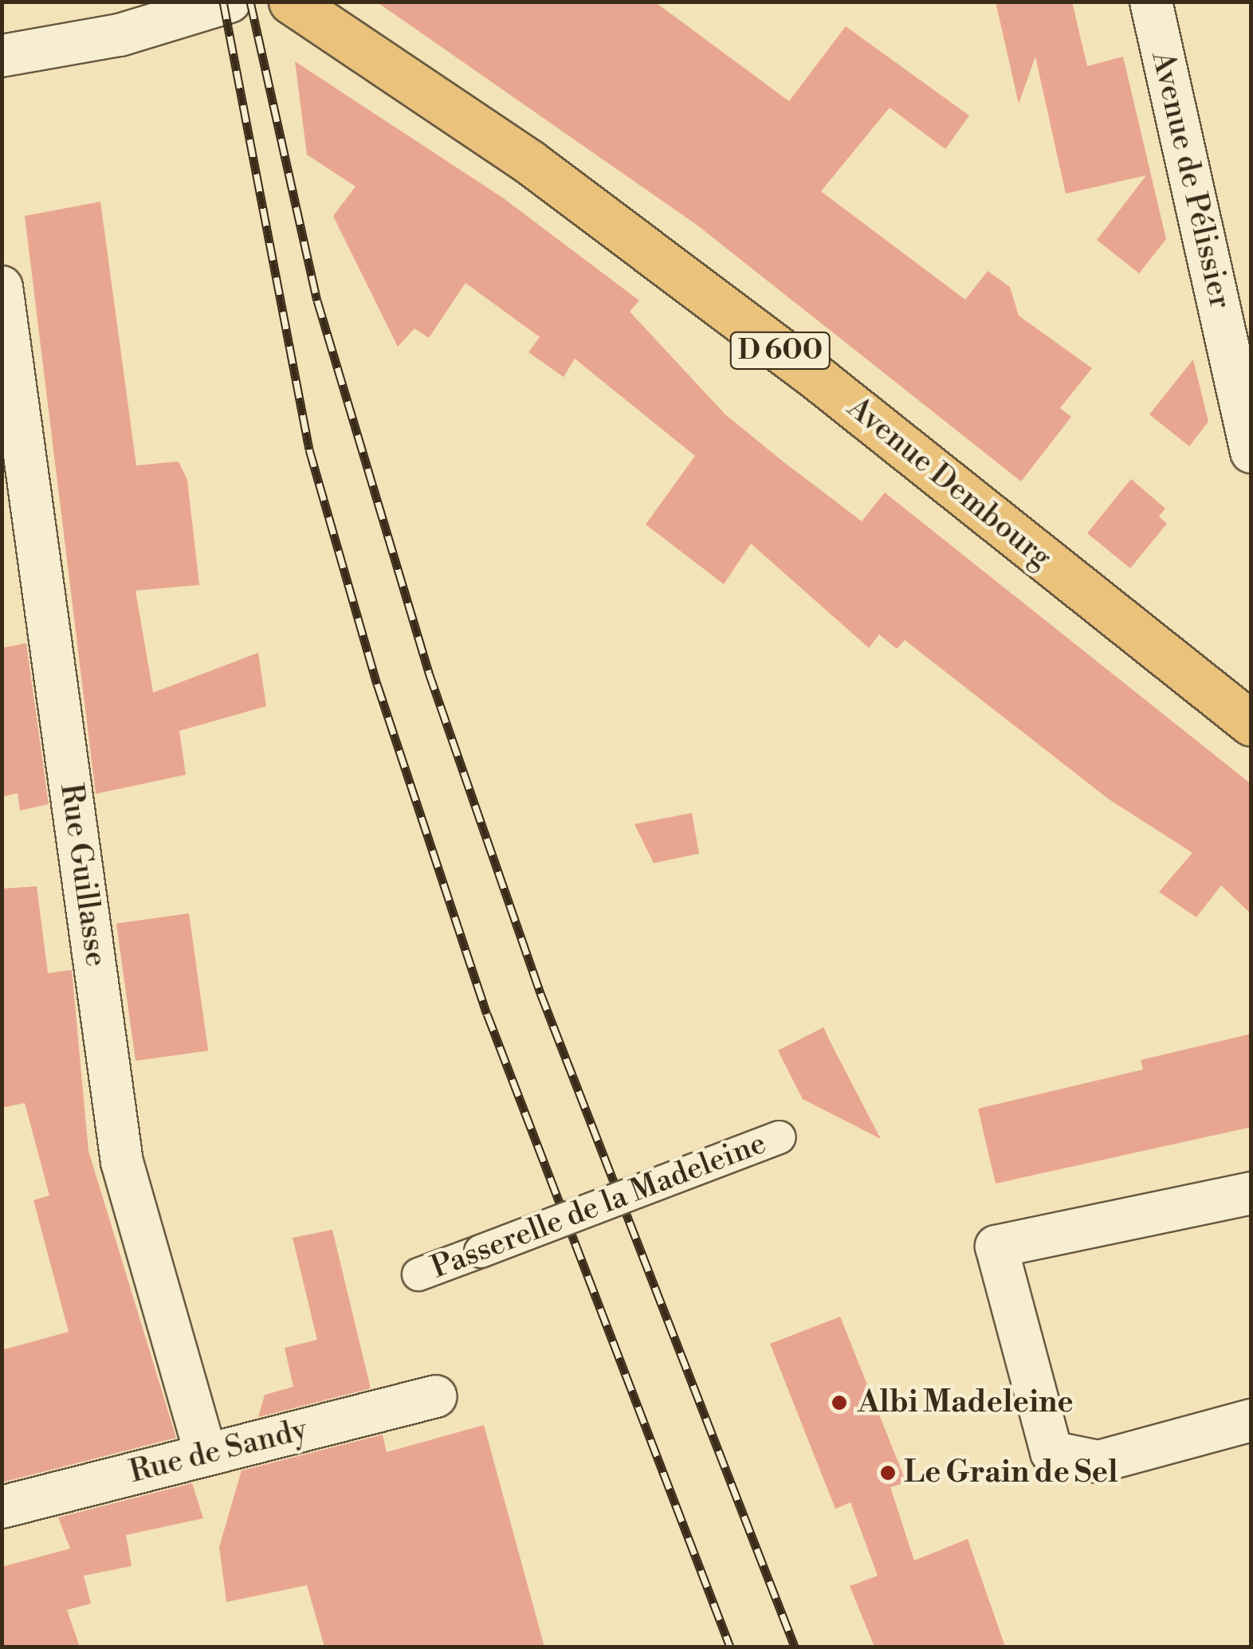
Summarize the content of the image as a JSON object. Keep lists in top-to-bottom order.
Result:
{
  "streets": {
    "main road": ["D 600", "Avenue Dembourg"],
    "street": [
      "Avenue de Pélissier",
      "Rue Guillasse",
      "Passerelle de la Madeleine",
      "Rue de Sandy"
    ]
  },
  "crossings": [
    ["Rue Guillasse", "Rue de Sandy"]
  ],
  "places": ["Albi Madeleine", "Le Grain de Sel"]
}
